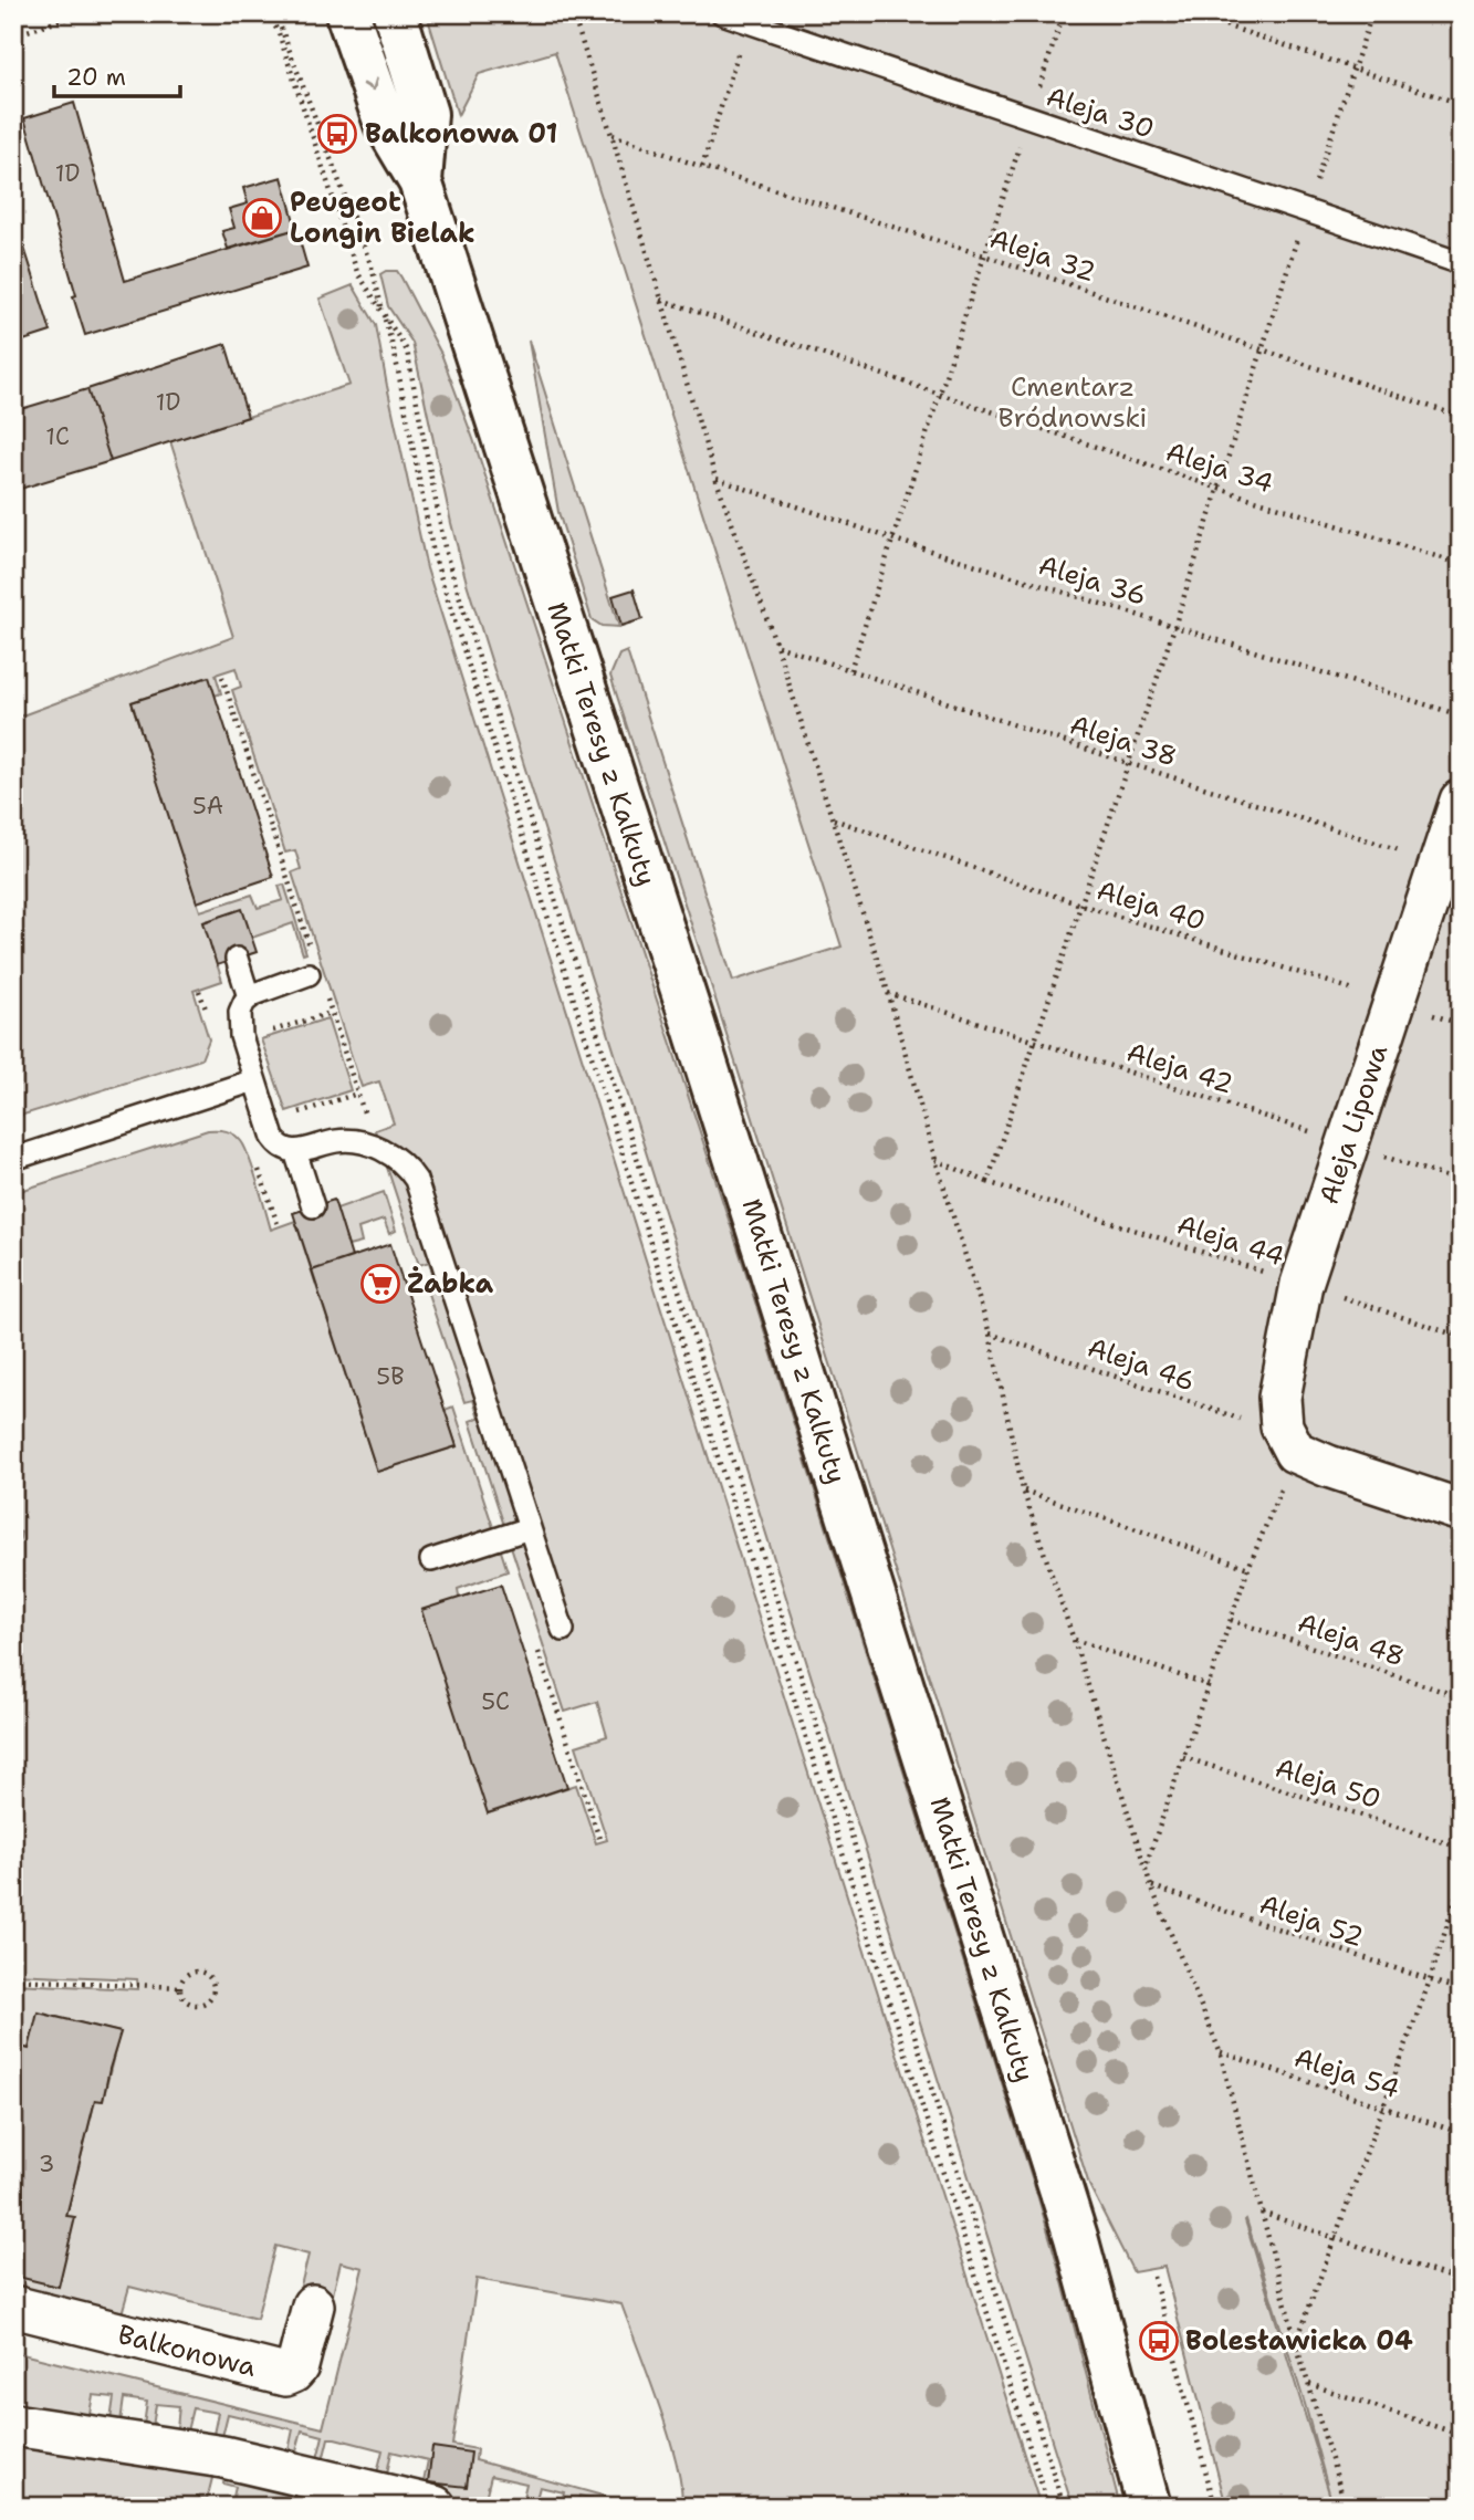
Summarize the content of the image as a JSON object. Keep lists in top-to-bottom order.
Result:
{
  "streets": {
    "street": ["Matki Teresy z Kalkuty", "Aleja Lipowa", "Balkonowa"],
    "lane": ["Aleja 30"],
    "path": [
      "Aleja 32",
      "Aleja 34",
      "Aleja 36",
      "Aleja 38",
      "Aleja 40",
      "Aleja 42",
      "Aleja 44",
      "Aleja 46",
      "Aleja 48",
      "Aleja 50",
      "Aleja 52",
      "Aleja 54"
    ]
  },
  "crossings": [
    ["Aleja 38", "Aleja Lipowa"],
    ["Aleja 40", "Aleja Lipowa"],
    ["Aleja 42", "Aleja Lipowa"],
    ["Aleja Lipowa", "Aleja 44"],
    ["Aleja Lipowa", "Aleja 46"]
  ],
  "parks": ["Cmentarz Bródnowski"],
  "places": {
    "bus stop": ["Balkonowa 01", "Bolesławicka 04"],
    "shop": ["Peugeot Longin Bielak"],
    "supermarket": ["Żabka"]
  },
  "house_numbers": [
    "1D",
    "1D",
    "1C",
    "5A",
    "5B",
    "5C",
    "3"
  ],
  "scale_bar": "20 m"
}
